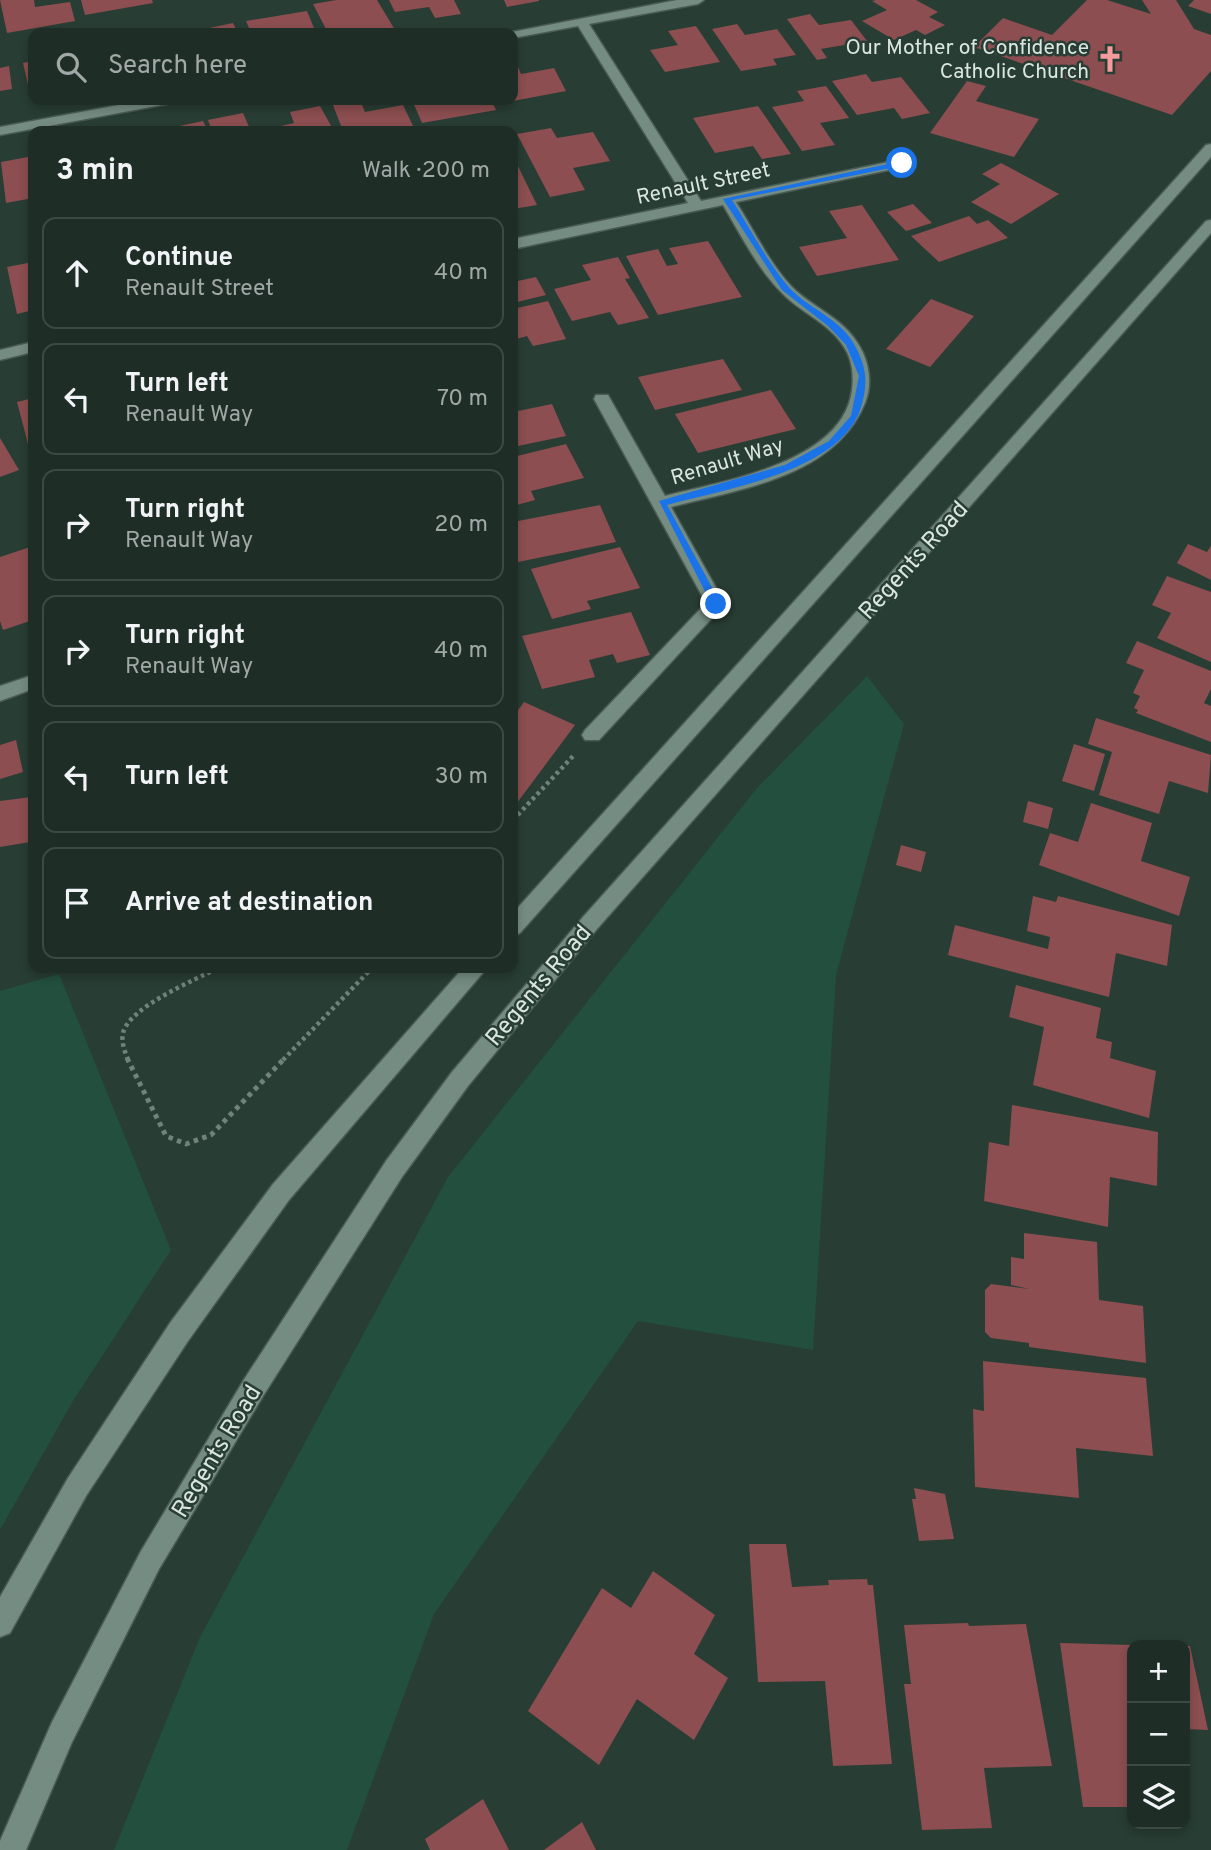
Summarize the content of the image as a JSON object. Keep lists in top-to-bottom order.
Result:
{
  "streets": {
    "main road": ["Renault Street", "Renault Way", "Regents Road"]
  },
  "crossings": [
    ["Renault Street", "Renault Way"]
  ],
  "places": {
    "church": ["Our Mother of Confidence Catholic Church"]
  },
  "page": {
    "search": "Search here",
    "heading": ["3 min", "Walk · 200 m"],
    "list": [
      ["Continue", "Renault Street", "40 m"],
      ["Turn left", "Renault Way", "70 m"],
      ["Turn right", "Renault Way", "20 m"],
      ["Turn right", "Renault Way", "40 m"],
      ["Turn left", "30 m"],
      "Arrive at destination"
    ],
    "map_buttons": ["+", "−"]
  }
}
